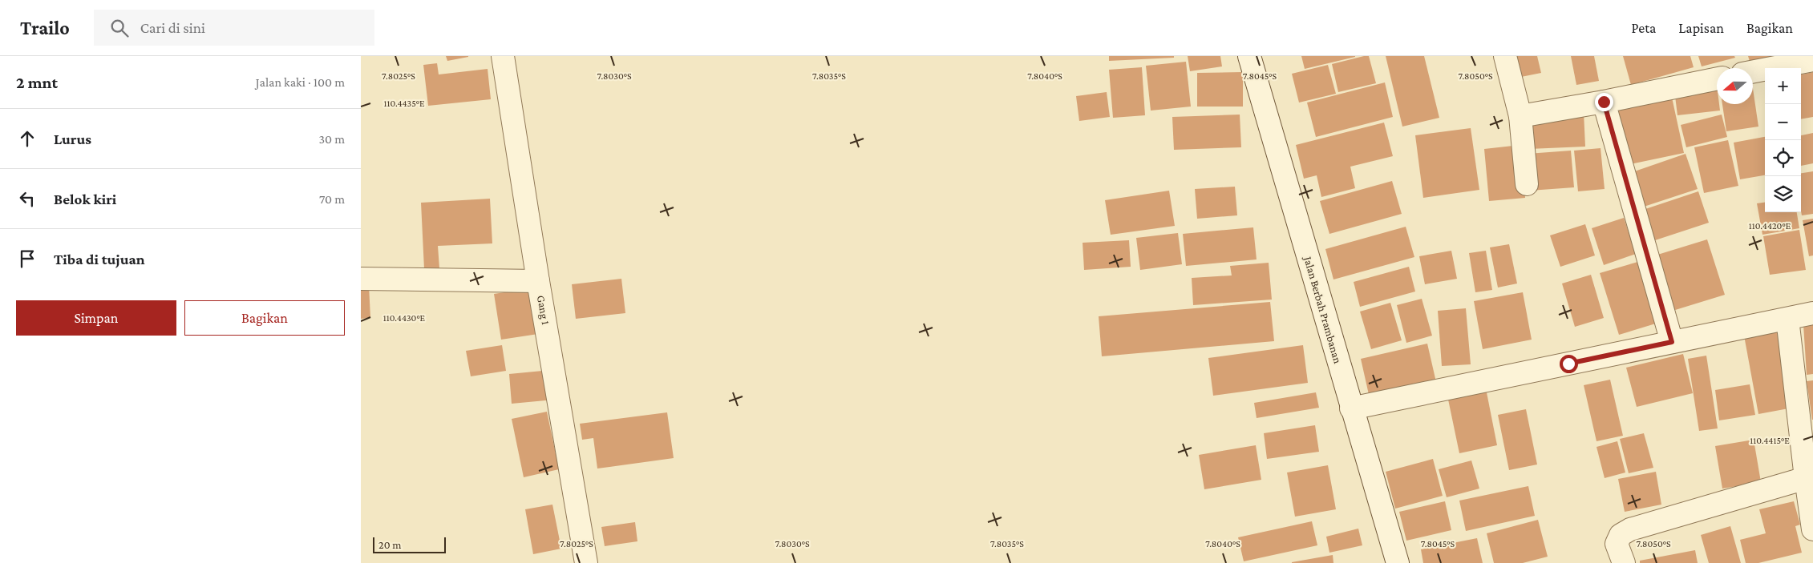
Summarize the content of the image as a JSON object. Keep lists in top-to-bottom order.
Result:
{
  "streets": {
    "street": ["Gang 1", "Jalan Berbah Prambanan"]
  },
  "scale_bar": "20 m",
  "north": "left",
  "page": {
    "header": "Trailo",
    "search": "Cari di sini",
    "nav": ["Peta", "Lapisan", "Bagikan"],
    "heading": ["2 mnt", "Jalan kaki · 100 m"],
    "map_buttons": ["+", "−"],
    "list": [
      ["Lurus", "30 m"],
      ["Belok kiri", "70 m"],
      "Tiba di tujuan"
    ],
    "buttons": ["Simpan", "Bagikan"],
    "scale": "20 m"
  },
  "coordinates": [
    "7.8050°S",
    "7.8025°S",
    "7.8030°S",
    "7.8035°S",
    "7.8040°S",
    "7.8045°S",
    "110.4435°E",
    "110.4420°E",
    "110.4430°E",
    "110.4415°E"
  ]
}
